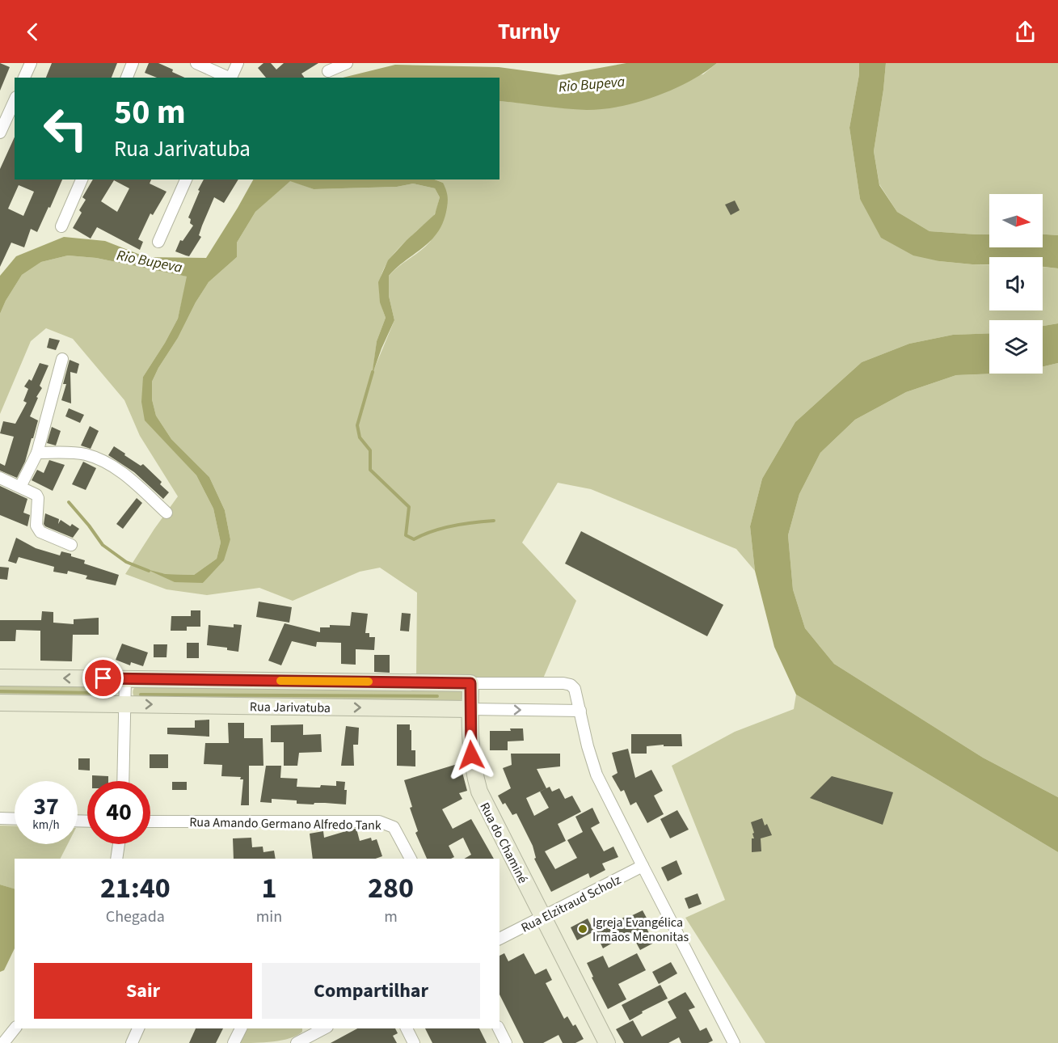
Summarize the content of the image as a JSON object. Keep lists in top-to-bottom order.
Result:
{
  "streets": {
    "street": [
      "Rua Jarivatuba",
      "Rua Amando Germano Alfredo Tank",
      "Rua do Chaminé",
      "Rua Elzitraud Scholz"
    ]
  },
  "crossings": [
    ["Rua Jarivatuba", "Rua do Chaminé"],
    ["Rua do Chaminé", "Rua Elzitraud Scholz"]
  ],
  "water": ["Rio Bupeva"],
  "places": ["Igreja Evangélica Irmãos Menonitas"],
  "north": "right",
  "page": {
    "header": "Turnly",
    "turn": ["50 m", "Rua Jarivatuba"],
    "speed": "37 km/h",
    "limit": "40",
    "eta": [
      "21:40",
      "Chegada",
      "1",
      "min",
      "280",
      "m"
    ],
    "buttons": ["Sair", "Compartilhar"]
  }
}
